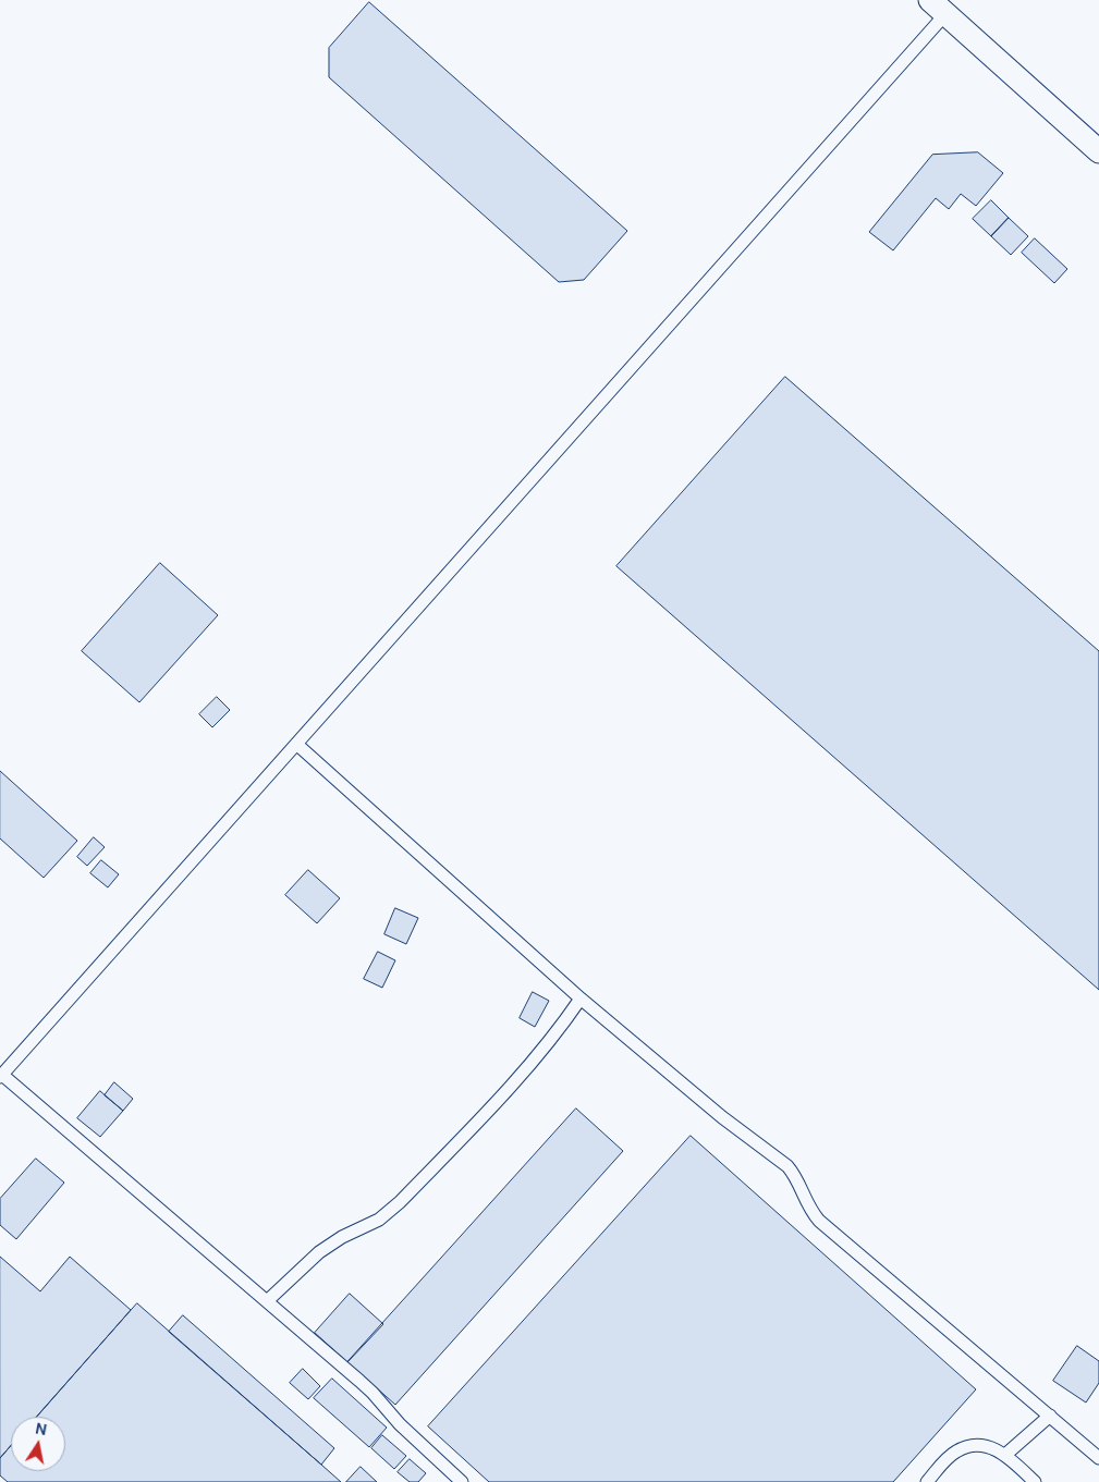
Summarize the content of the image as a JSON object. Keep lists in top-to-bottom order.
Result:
{
  "north": "top"
}
